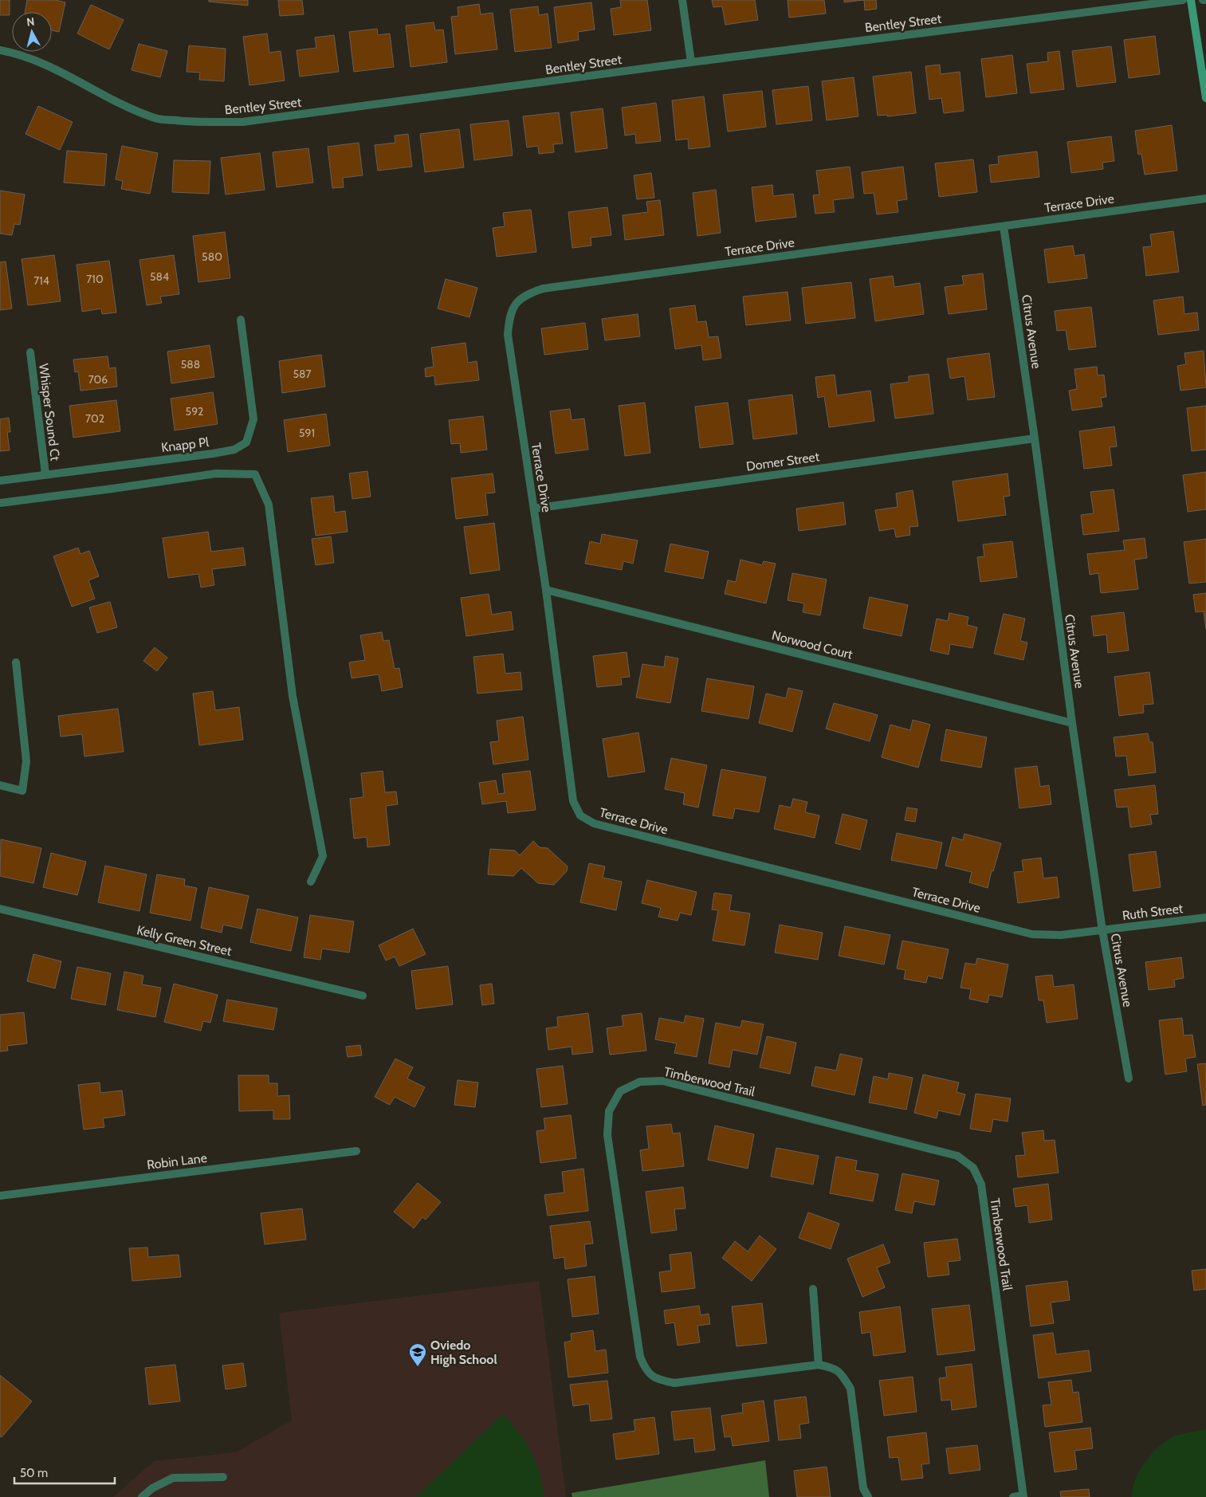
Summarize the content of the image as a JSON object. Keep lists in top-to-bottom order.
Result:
{
  "streets": {
    "street": [
      "Bentley Street",
      "Terrace Drive",
      "Citrus Avenue",
      "Whisper Sound Ct",
      "Knapp Pl",
      "Domer Street",
      "Norwood Court",
      "Ruth Street",
      "Kelly Green Street",
      "Timberwood Trail",
      "Robin Lane"
    ]
  },
  "crossings": [
    ["Terrace Drive", "Citrus Avenue"],
    ["Terrace Drive", "Domer Street"],
    ["Terrace Drive", "Norwood Court"],
    ["Terrace Drive", "Ruth Street"],
    ["Citrus Avenue", "Domer Street"],
    ["Citrus Avenue", "Norwood Court"],
    ["Citrus Avenue", "Ruth Street"],
    ["Whisper Sound Ct", "Knapp Pl"]
  ],
  "places": {
    "school or university": ["Oviedo High School"]
  },
  "house_numbers": [
    "580",
    "584",
    "710",
    "714",
    "588",
    "587",
    "706",
    "592",
    "702",
    "591"
  ],
  "scale_bar": "50 m",
  "north": "top"
}
